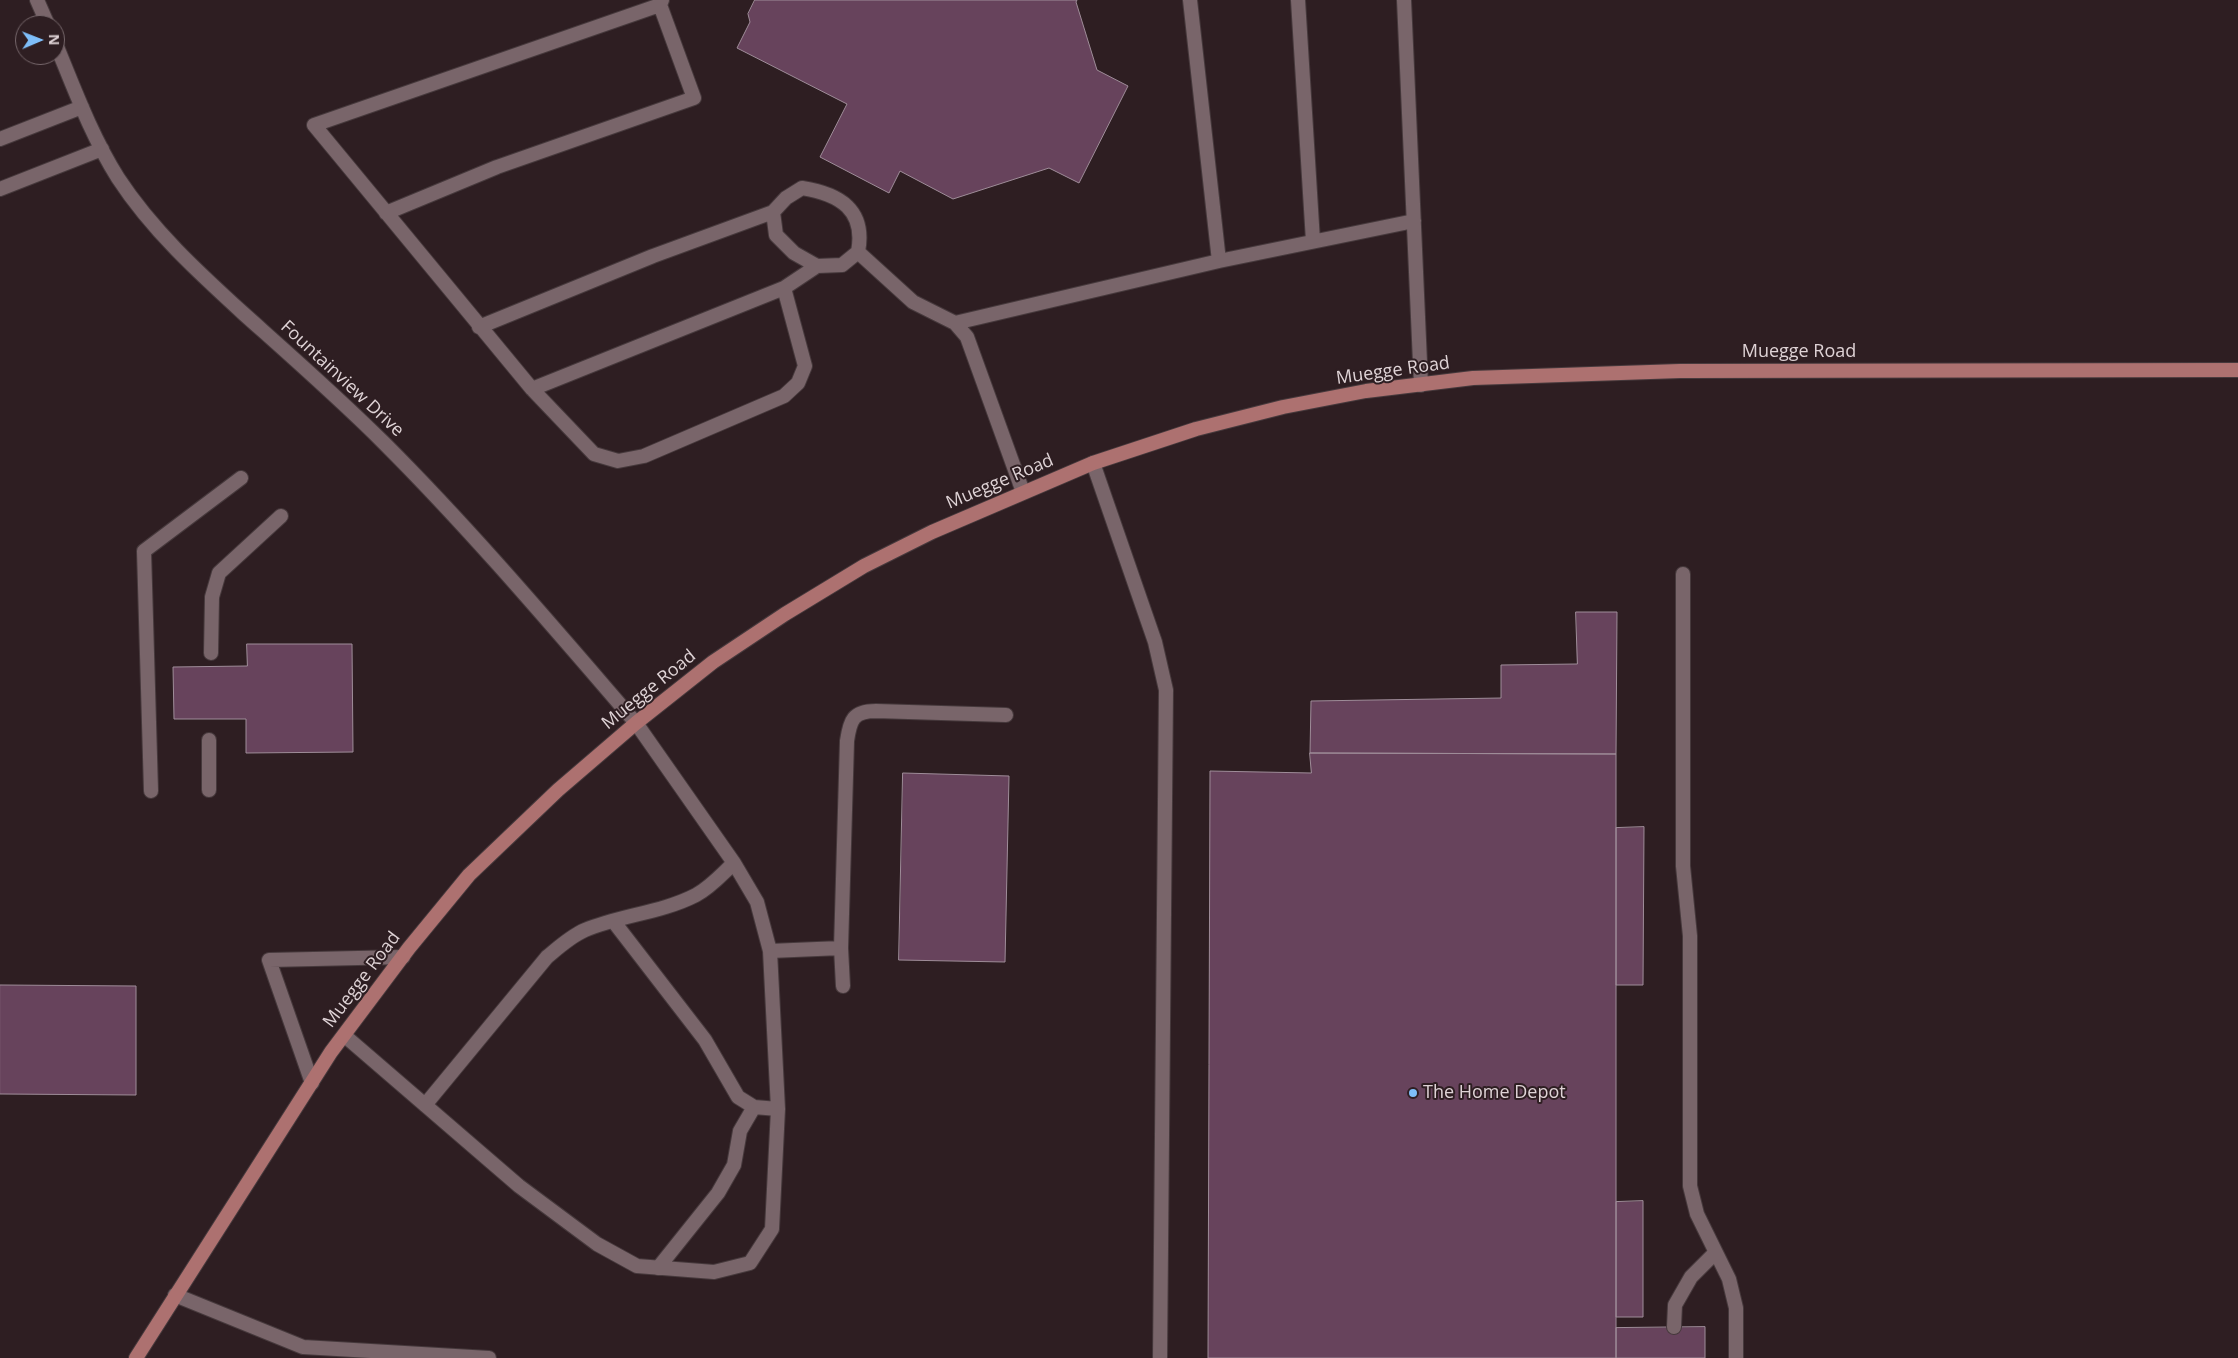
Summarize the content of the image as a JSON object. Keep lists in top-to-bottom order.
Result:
{
  "streets": {
    "main road": ["Muegge Road"],
    "street": ["Fountainview Drive"]
  },
  "crossings": [
    ["Muegge Road", "Fountainview Drive"]
  ],
  "places": ["The Home Depot"],
  "north": "right"
}
